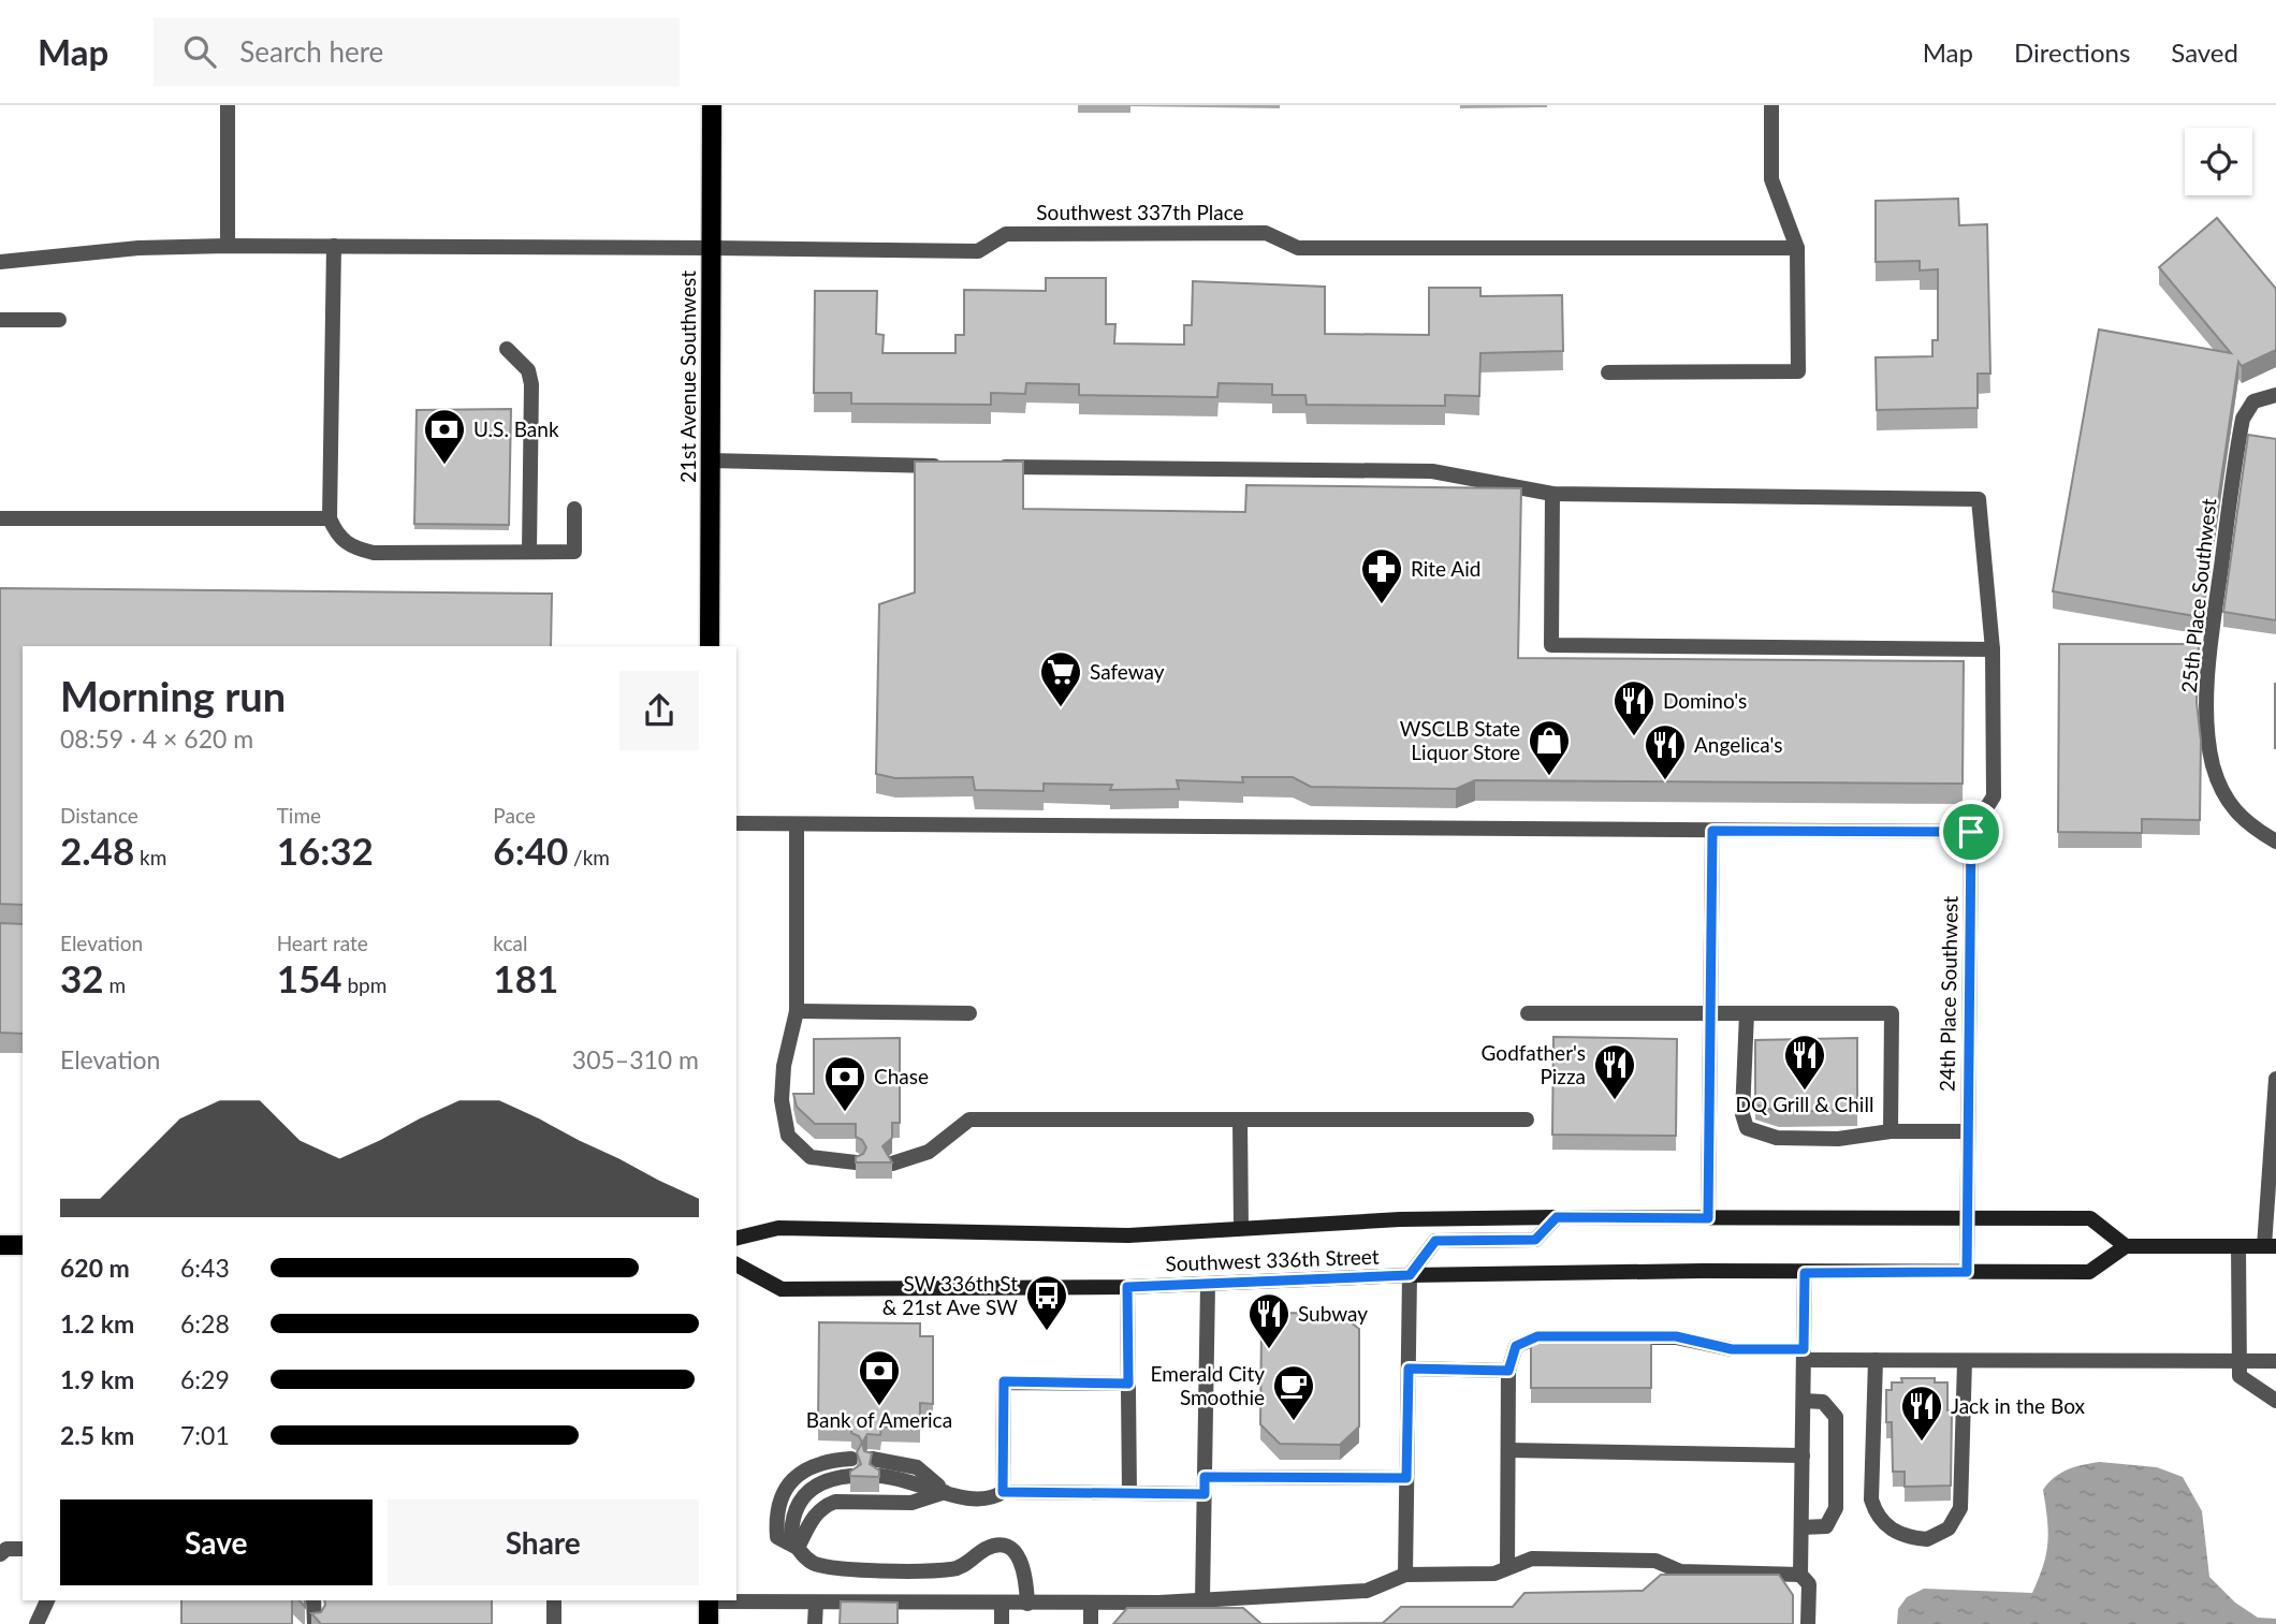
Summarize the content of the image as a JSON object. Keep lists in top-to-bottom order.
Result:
{
  "streets": {
    "main road": ["21st Avenue Southwest", "Southwest 336th Street"],
    "street": ["Southwest 337th Place", "25th Place Southwest", "24th Place Southwest"]
  },
  "crossings": [
    ["Southwest 337th Place", "21st Avenue Southwest"],
    ["24th Place Southwest", "Southwest 336th Street"]
  ],
  "places": {
    "bank": ["U.S. Bank", "Chase", "Bank of America"],
    "pharmacy": ["Rite Aid"],
    "supermarket": ["Safeway"],
    "restaurant": [
      "Domino's",
      "Angelica's",
      "DQ Grill & Chill",
      "Godfather's Pizza",
      "Subway",
      "Jack in the Box"
    ],
    "shop": ["WSCLB State Liquor Store"],
    "bus stop": ["SW 336th St & 21st Ave SW"],
    "cafe": ["Emerald City Smoothie"]
  },
  "page": {
    "header": "Map",
    "search": "Search here",
    "nav": ["Map", "Directions", "Saved"],
    "heading": ["Morning run", "08:59 · 4 × 620 m"],
    "stats": [
      ["Distance", "2.48 km"],
      ["Time", "16:32"],
      ["Pace", "6:40 /km"],
      ["Elevation", "32 m"],
      ["Heart rate", "154 bpm"],
      ["kcal", "181"]
    ],
    "chart": ["Elevation", "305–310 m"],
    "list": [
      {
        "name": "620 m",
        "note": "6:43"
      },
      {
        "name": "1.2 km",
        "note": "6:28"
      },
      {
        "name": "1.9 km",
        "note": "6:29"
      },
      {
        "name": "2.5 km",
        "note": "7:01"
      }
    ],
    "buttons": ["Save", "Share"]
  }
}
